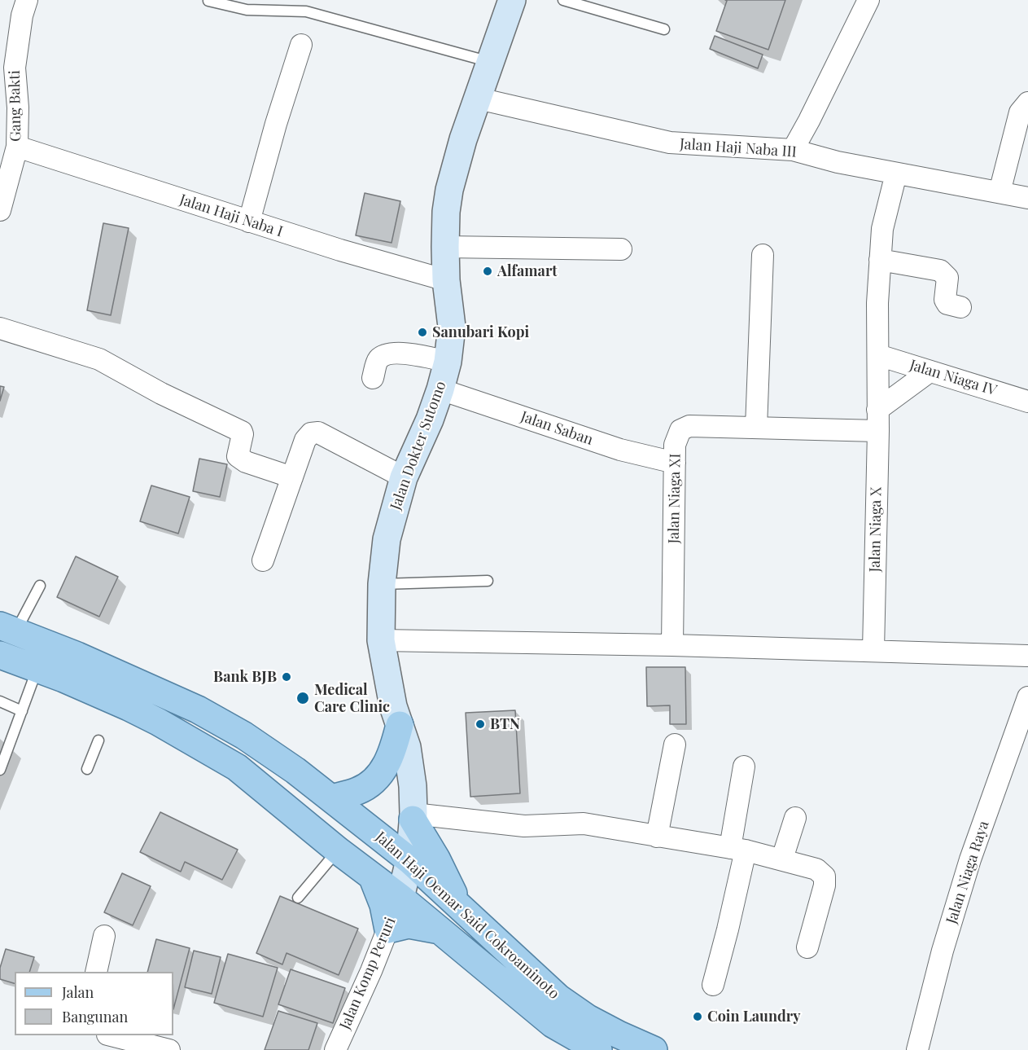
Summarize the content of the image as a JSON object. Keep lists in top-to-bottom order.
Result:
{
  "streets": {
    "main road": ["Jalan Dokter Sutomo", "Jalan Haji Oemar Said Cokroaminoto"],
    "street": [
      "Gang Bakti",
      "Jalan Haji Naba III",
      "Jalan Haji Naba I",
      "Jalan Niaga IV",
      "Jalan Saban",
      "Jalan Niaga XI",
      "Jalan Niaga X",
      "Jalan Niaga Raya",
      "Jalan Komp Peruri"
    ]
  },
  "crossings": [
    ["Gang Bakti", "Jalan Haji Naba I"],
    ["Jalan Haji Naba III", "Jalan Dokter Sutomo"],
    ["Jalan Haji Naba III", "Jalan Niaga X"],
    ["Jalan Haji Naba I", "Jalan Dokter Sutomo"],
    ["Jalan Niaga IV", "Jalan Niaga X"],
    ["Jalan Saban", "Jalan Dokter Sutomo"],
    ["Jalan Saban", "Jalan Niaga XI"],
    ["Jalan Dokter Sutomo", "Jalan Haji Oemar Said Cokroaminoto"],
    ["Jalan Dokter Sutomo", "Jalan Komp Peruri"],
    ["Jalan Niaga XI", "Jalan Niaga X"],
    ["Jalan Haji Oemar Said Cokroaminoto", "Jalan Komp Peruri"]
  ],
  "places": [
    "Alfamart",
    "Sanubari Kopi",
    "Bank BJB",
    "Medical Care Clinic",
    "BTN",
    "Coin Laundry"
  ],
  "legend": ["Jalan", "Bangunan"]
}
